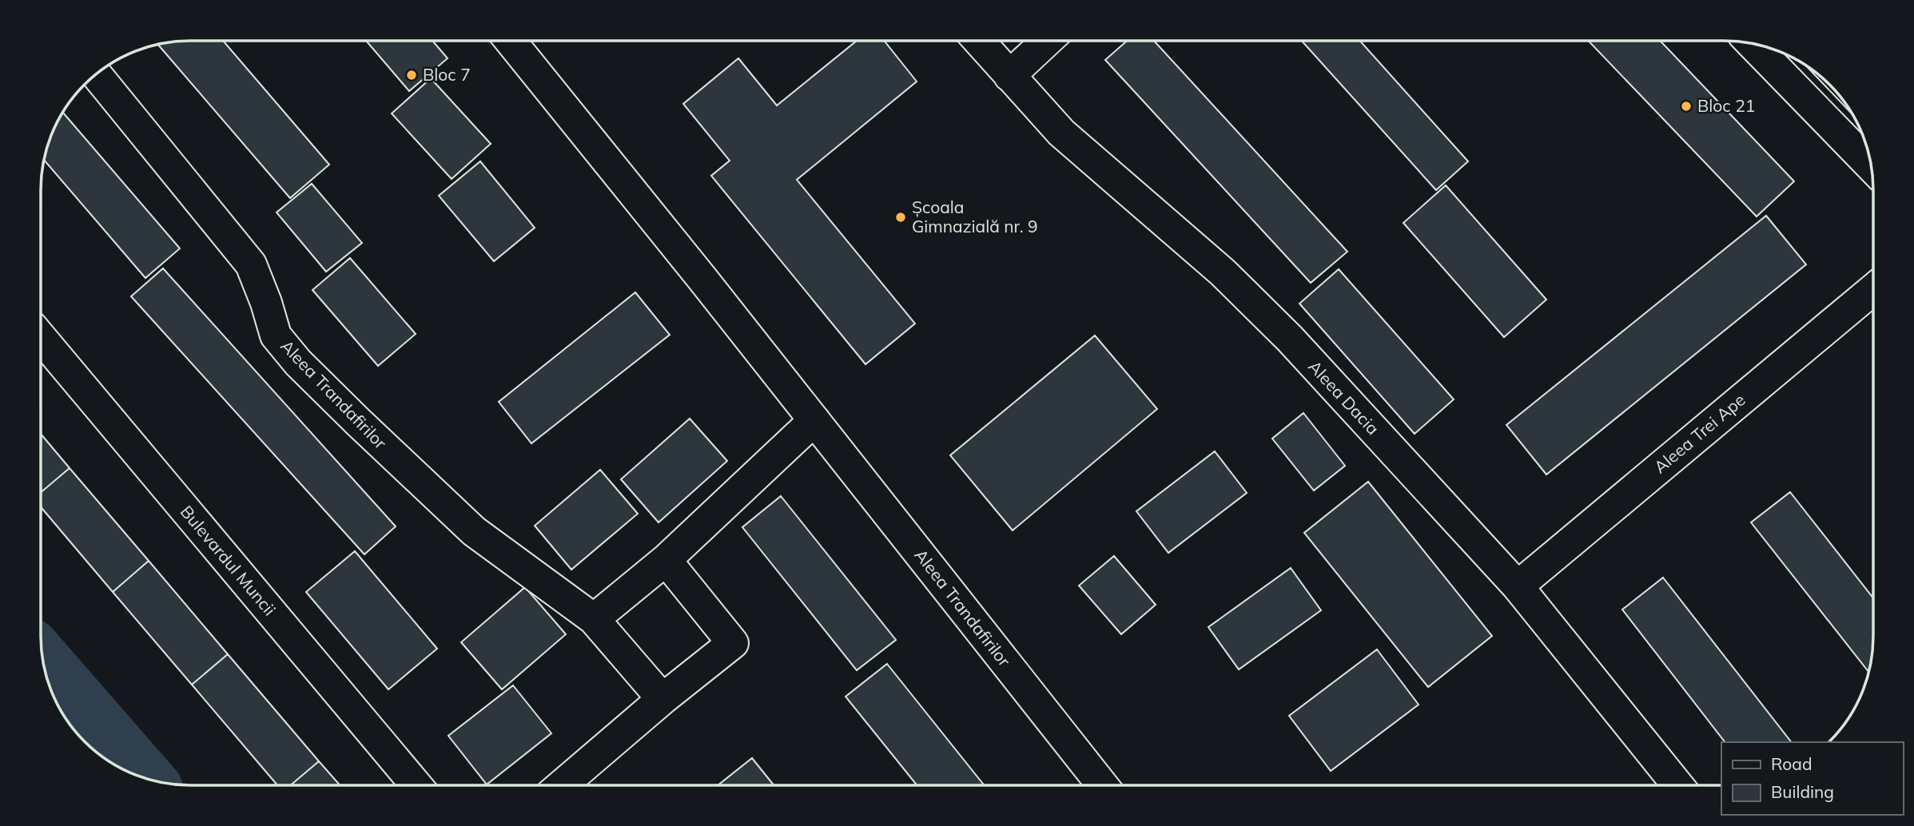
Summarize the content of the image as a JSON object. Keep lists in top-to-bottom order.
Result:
{
  "streets": {
    "street": [
      "Aleea Trandafirilor",
      "Aleea Dacia",
      "Aleea Trei Ape",
      "Bulevardul Muncii"
    ]
  },
  "crossings": [
    ["Aleea Dacia", "Aleea Trei Ape"]
  ],
  "places": ["Bloc 7", "Bloc 21", "Școala Gimnazială nr. 9"],
  "legend": ["Road", "Building"]
}
